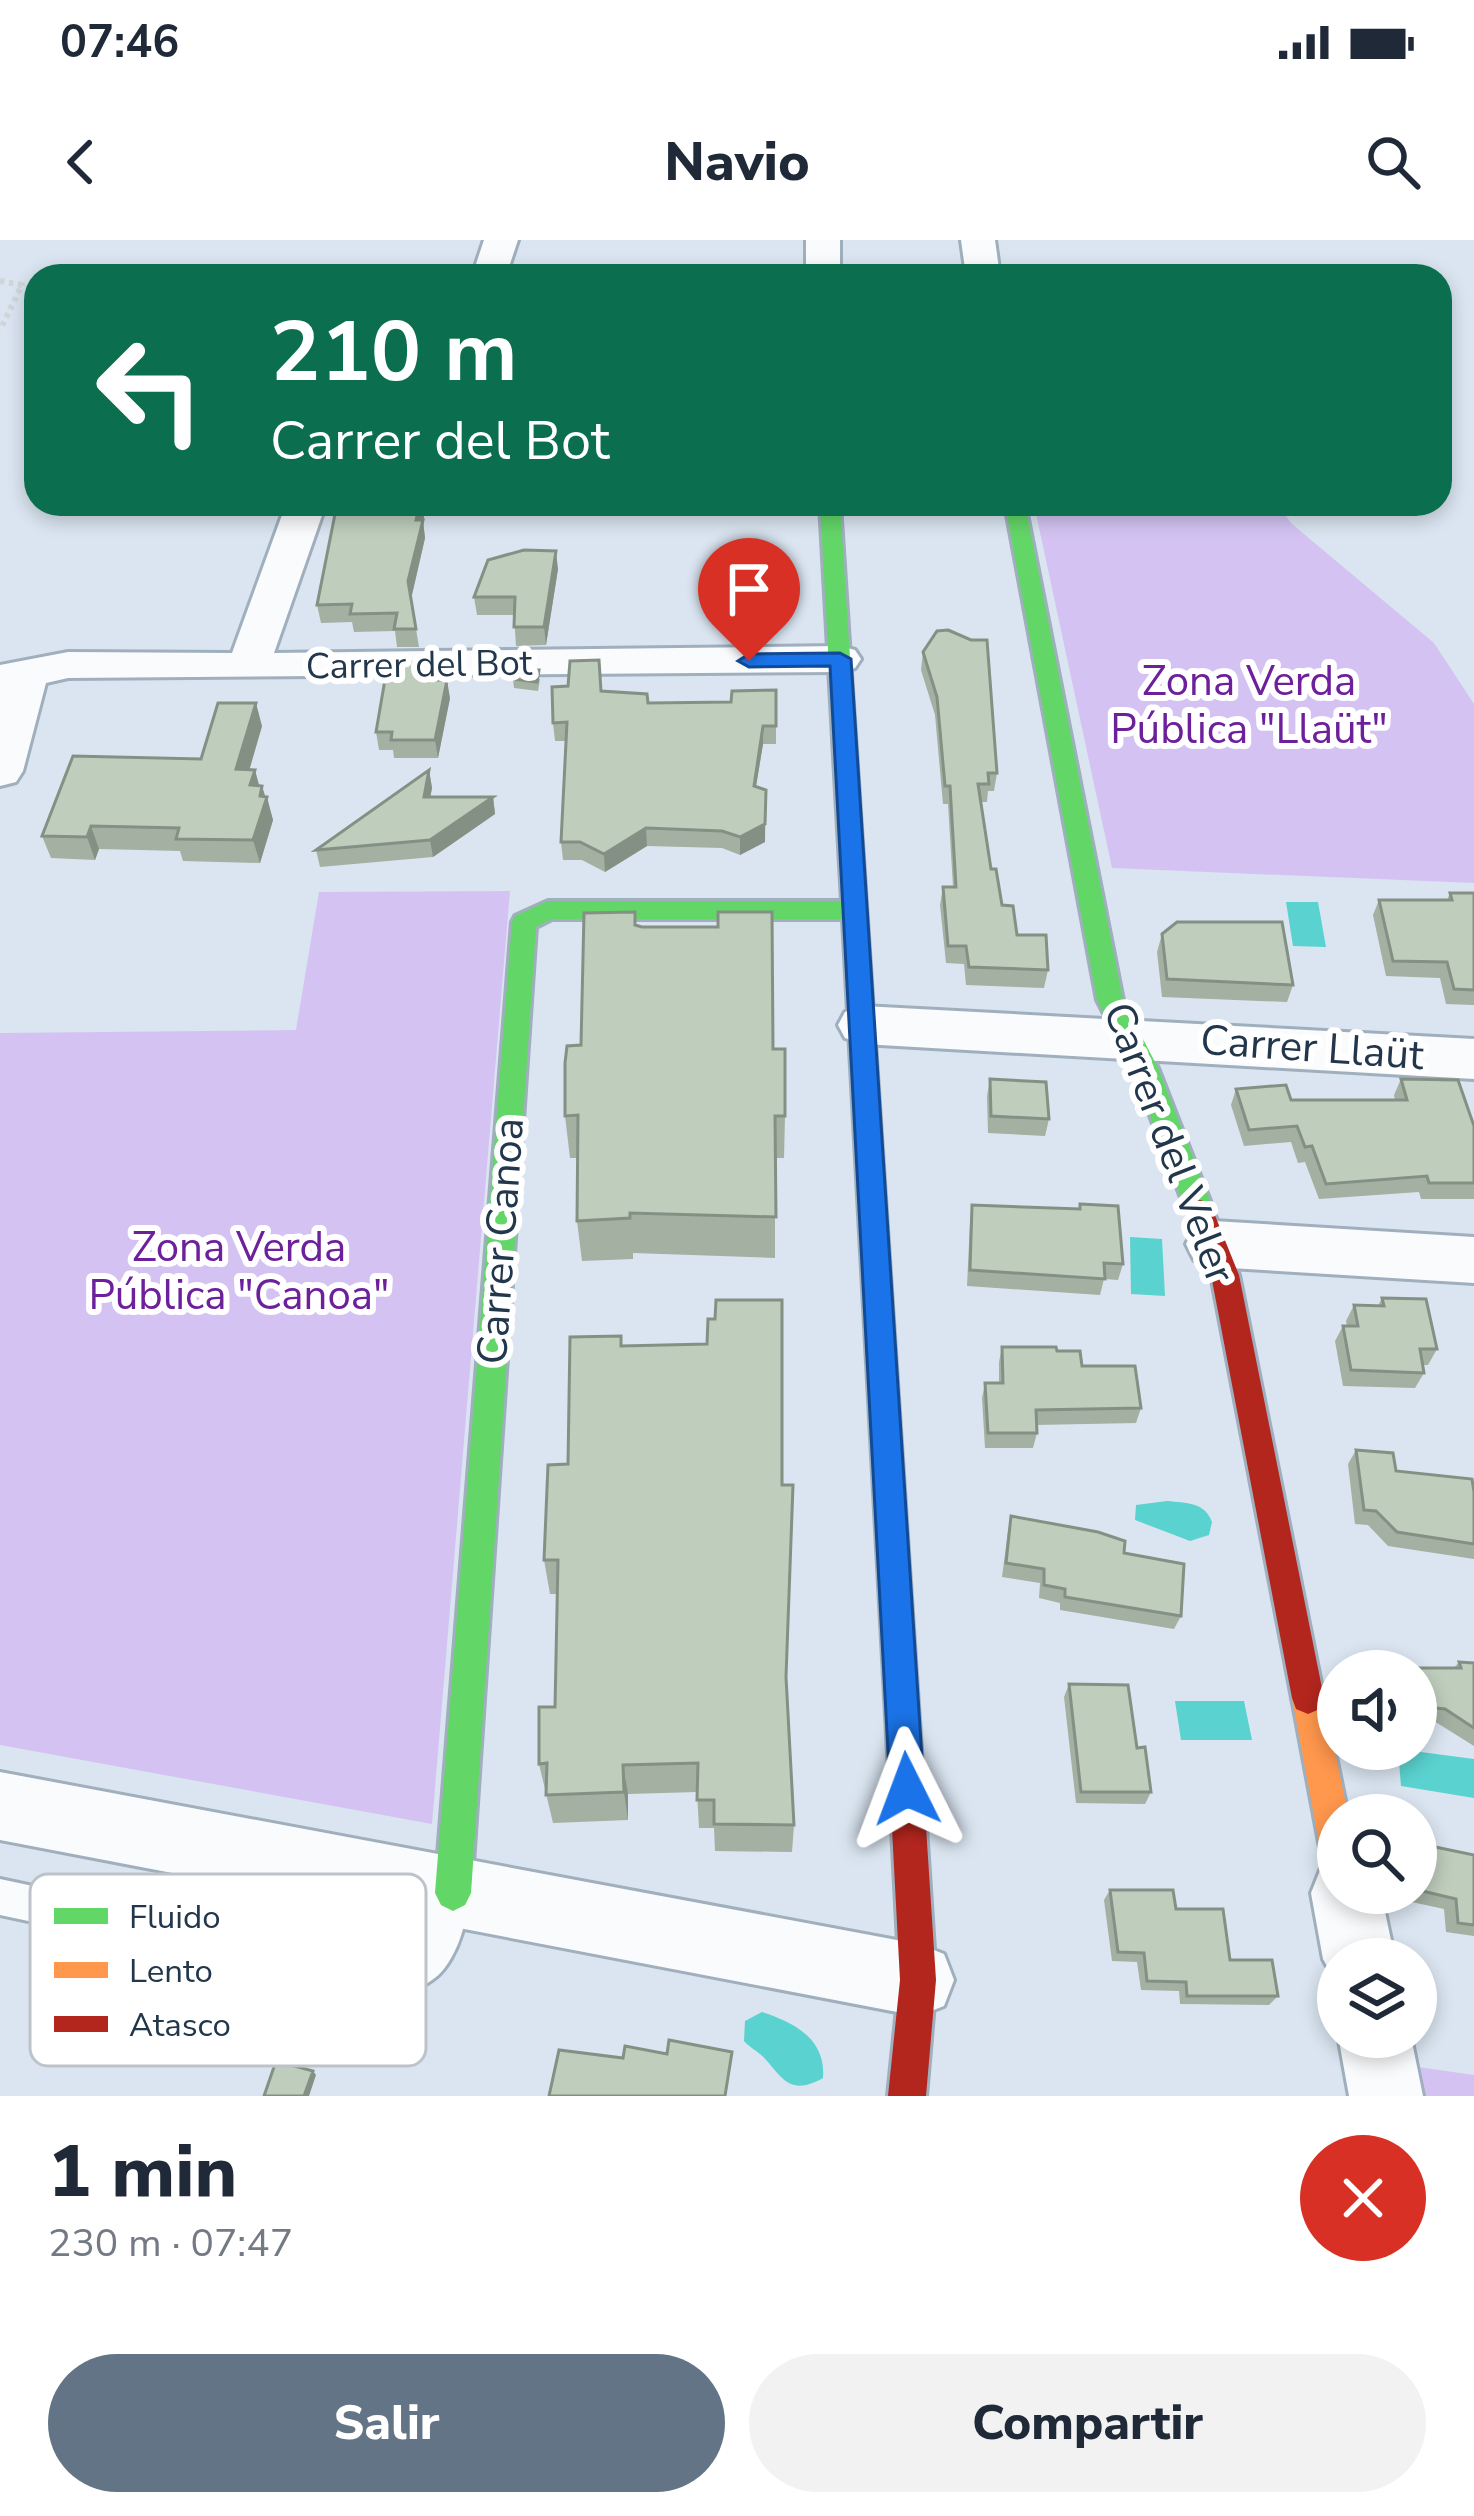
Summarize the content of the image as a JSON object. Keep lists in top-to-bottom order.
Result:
{
  "streets": {
    "street": [
      "Carrer del Bot",
      "Carrer Llaüt",
      "Carrer del Veler",
      "Carrer Canoa"
    ]
  },
  "crossings": [
    ["Carrer Llaüt", "Carrer del Veler"]
  ],
  "parks": ["Zona Verda Pública \"Llaüt\"", "Zona Verda Pública \"Canoa\""],
  "legend": ["Fluido", "Lento", "Atasco"],
  "page": {
    "status": "07:46",
    "header": "Navio",
    "turn": ["210 m", "Carrer del Bot"],
    "heading": ["1 min", "230 m · 07:47"],
    "buttons": ["Salir", "Compartir"]
  }
}
